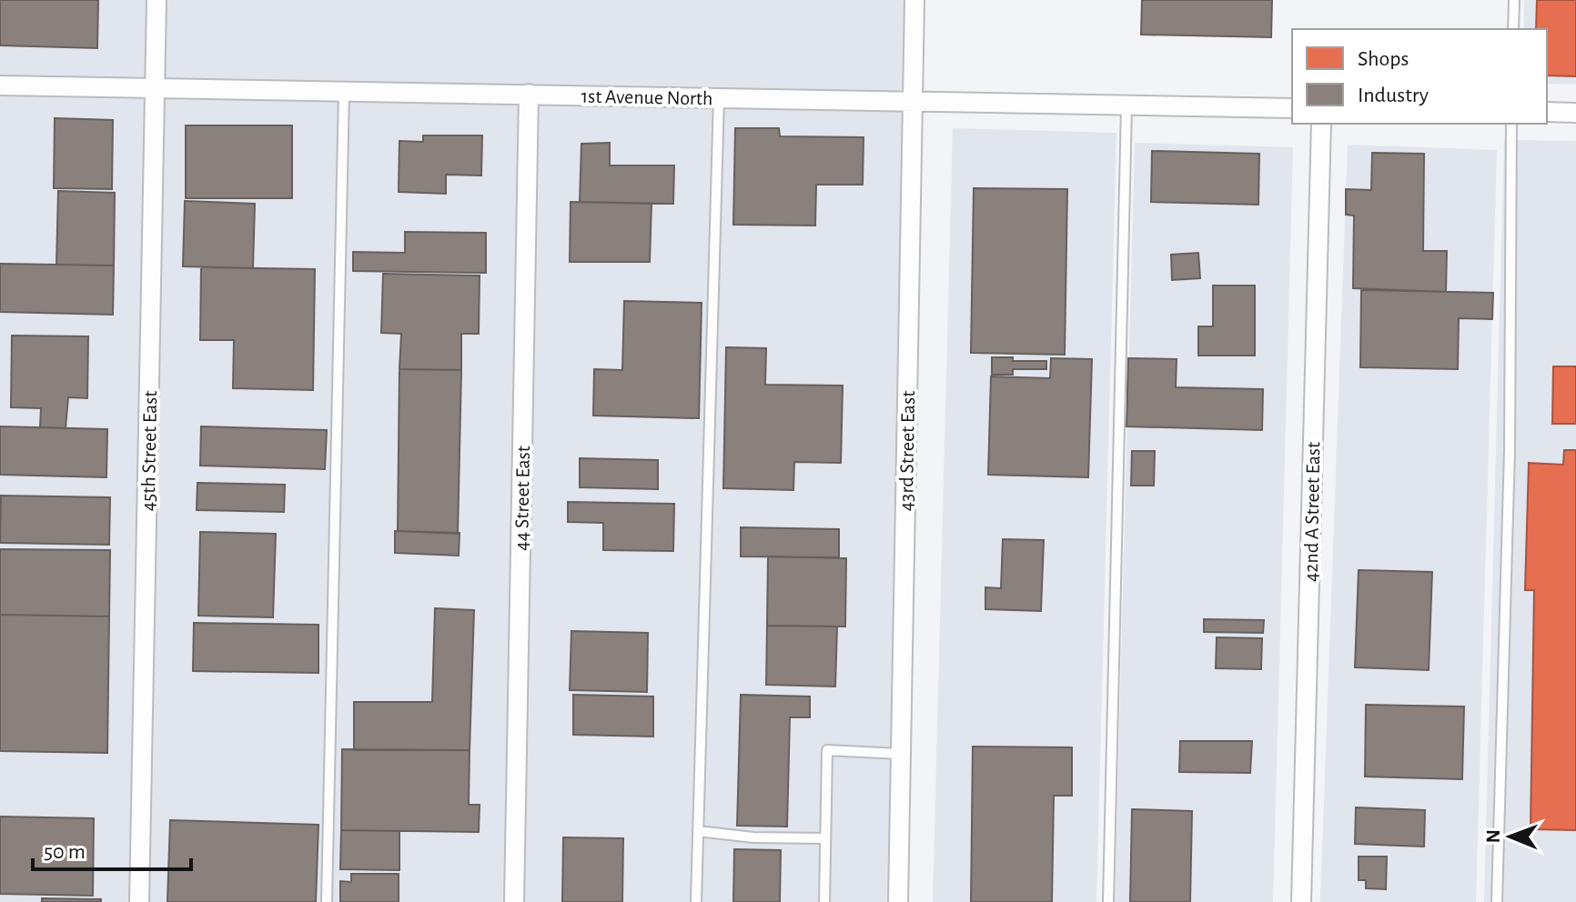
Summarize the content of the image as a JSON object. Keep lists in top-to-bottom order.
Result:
{
  "streets": {
    "street": [
      "1st Avenue North",
      "45th Street East",
      "43rd Street East",
      "44 Street East",
      "42nd A Street East"
    ]
  },
  "crossings": [
    ["1st Avenue North", "45th Street East"],
    ["1st Avenue North", "43rd Street East"],
    ["1st Avenue North", "44 Street East"]
  ],
  "legend": ["Shops", "Industry"],
  "scale_bar": "50 m",
  "north": "left"
}
